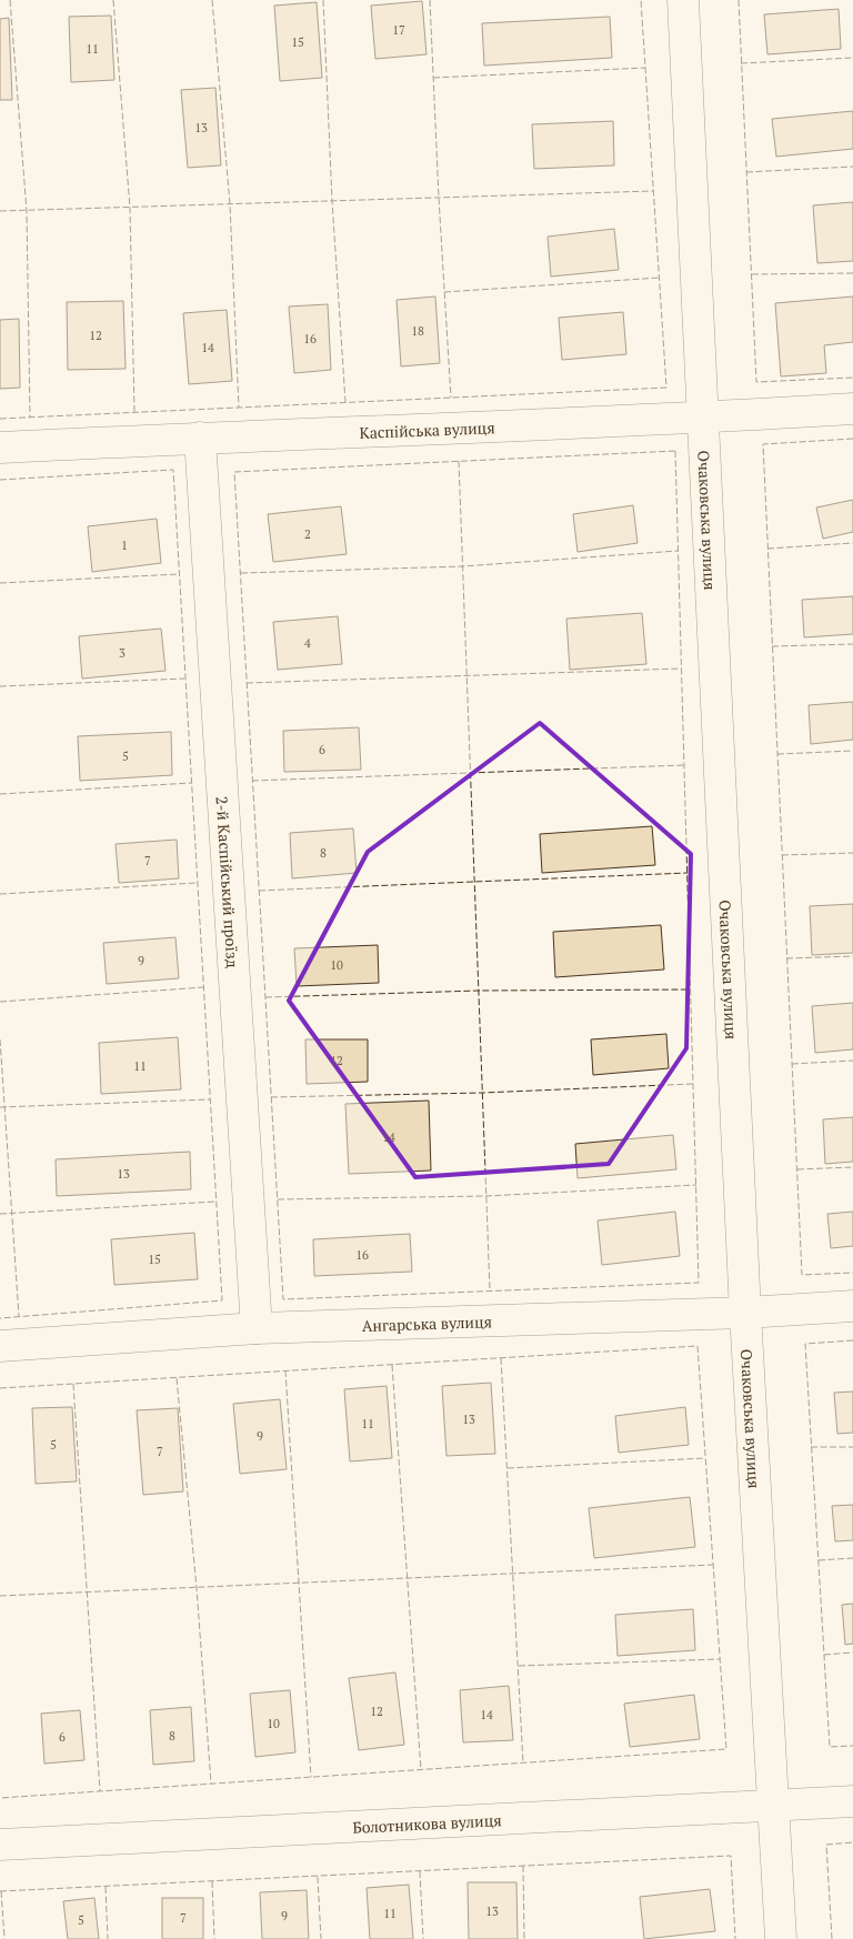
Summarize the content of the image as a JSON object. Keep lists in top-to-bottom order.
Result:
{
  "streets": {
    "street": [
      "Каспійська вулиця",
      "Очаковська вулиця",
      "2-й Каспійський проїзд",
      "Ангарська вулиця",
      "Болотникова вулиця"
    ]
  },
  "crossings": [
    ["Каспійська вулиця", "Очаковська вулиця"],
    ["Каспійська вулиця", "2-й Каспійський проїзд"],
    ["Очаковська вулиця", "Ангарська вулиця"],
    ["Очаковська вулиця", "Болотникова вулиця"],
    ["2-й Каспійський проїзд", "Ангарська вулиця"]
  ],
  "house_numbers": [
    "17",
    "15",
    "11",
    "13",
    "18",
    "12",
    "16",
    "14",
    "2",
    "1",
    "4",
    "3",
    "6",
    "5",
    "8",
    "7",
    "9",
    "10",
    "12",
    "11",
    "14",
    "13",
    "16",
    "15",
    "13",
    "11",
    "9",
    "5",
    "7",
    "12",
    "14",
    "10",
    "8",
    "6",
    "13",
    "11",
    "9",
    "7",
    "5"
  ]
}
